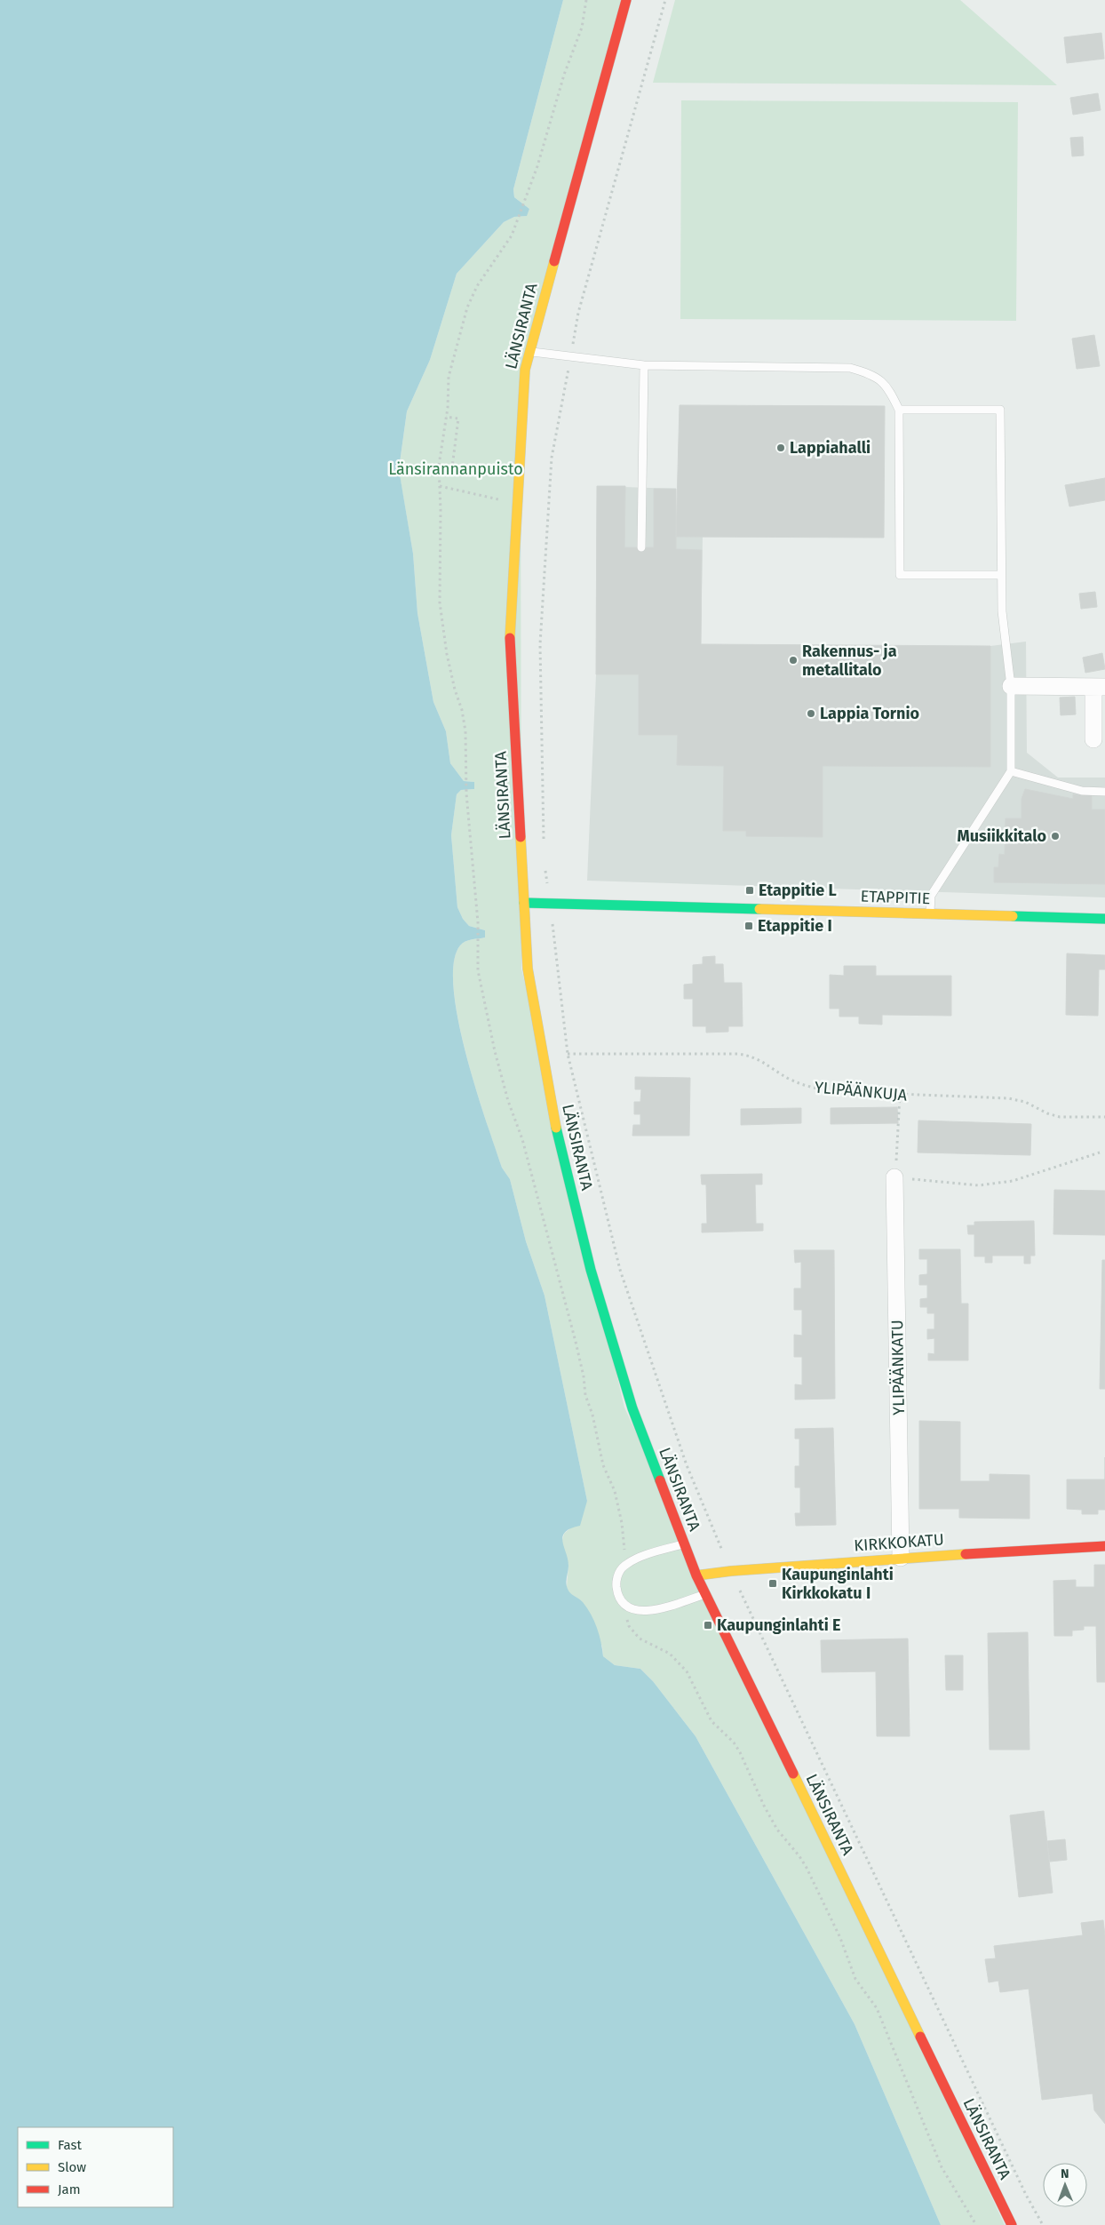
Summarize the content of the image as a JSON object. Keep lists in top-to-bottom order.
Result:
{
  "streets": {
    "street": [
      "LÄNSIRANTA",
      "ETAPPITIE",
      "YLIPÄÄNKATU",
      "KIRKKOKATU"
    ],
    "path": ["YLIPÄÄNKUJA"]
  },
  "crossings": [
    ["LÄNSIRANTA", "ETAPPITIE"],
    ["LÄNSIRANTA", "KIRKKOKATU"],
    ["YLIPÄÄNKATU", "KIRKKOKATU"]
  ],
  "parks": ["Länsirannanpuisto"],
  "places": {
    "other": [
      "Lappiahalli",
      "Rakennus- ja metallitalo",
      "Lappia Tornio",
      "Musiikkitalo"
    ],
    "transit": [
      "Etappitie L",
      "Etappitie I",
      "Kaupunginlahti Kirkkokatu I",
      "Kaupunginlahti E"
    ]
  },
  "legend": ["Fast", "Slow", "Jam"],
  "north": "top"
}
